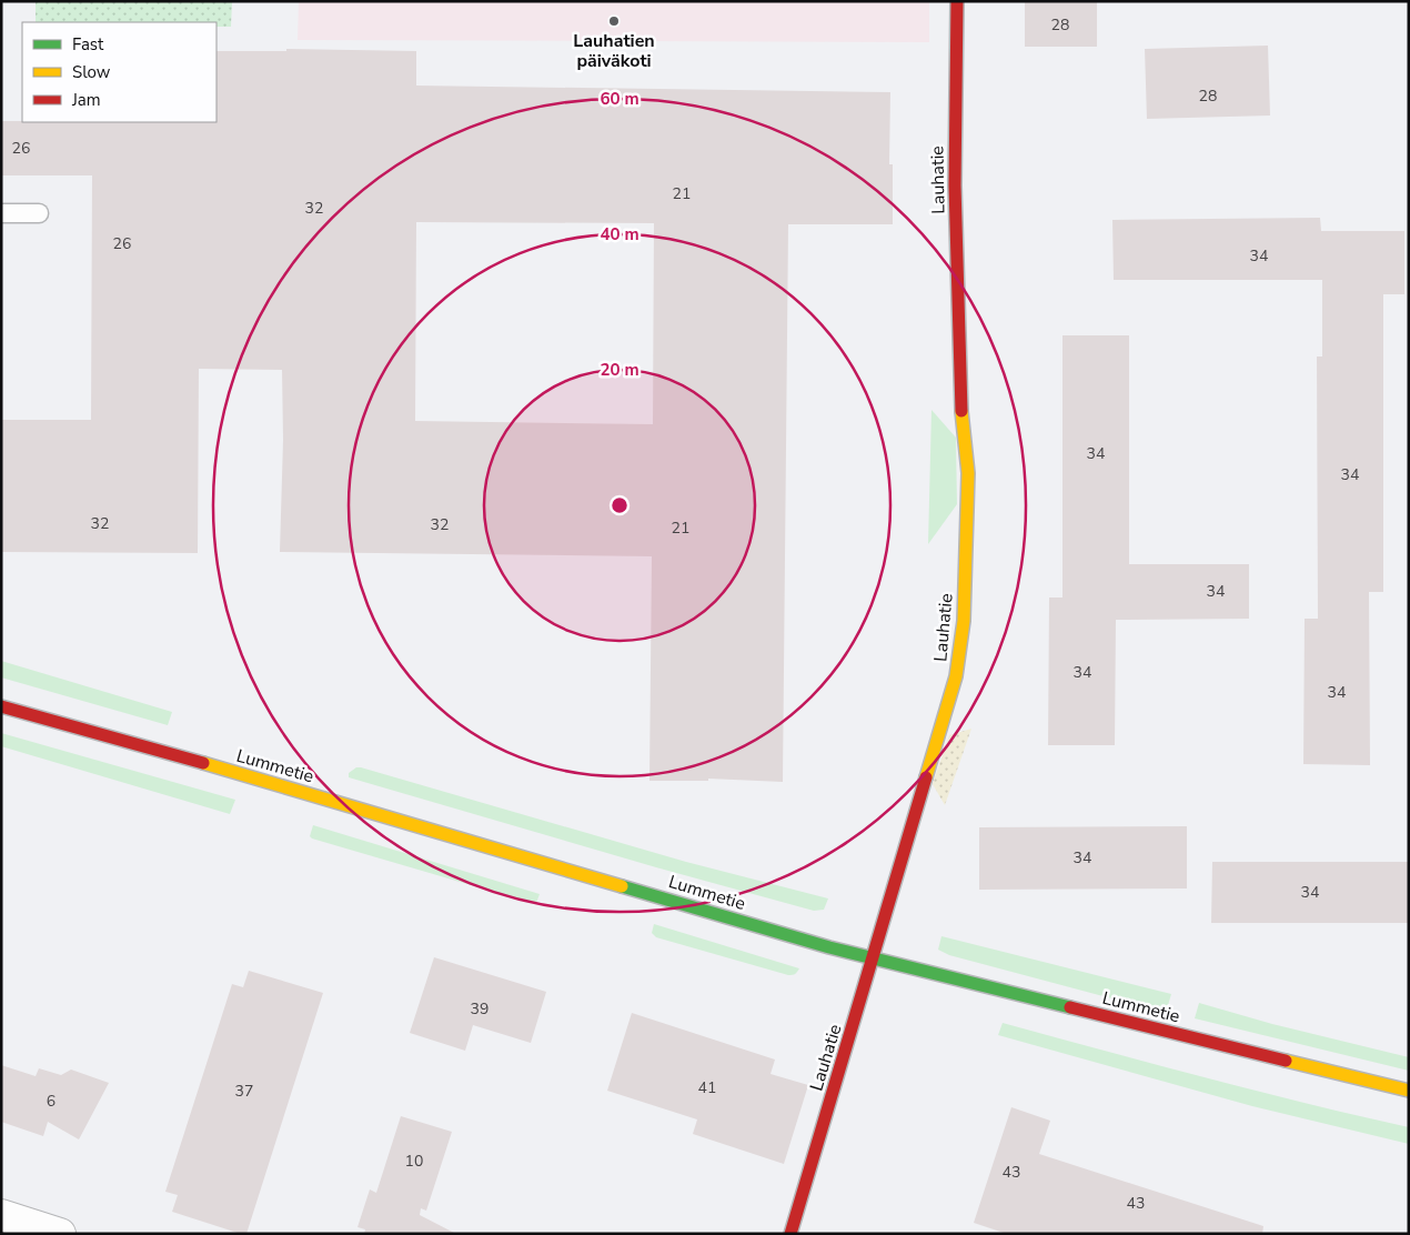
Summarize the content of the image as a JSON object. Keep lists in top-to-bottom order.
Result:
{
  "streets": {
    "street": ["Lauhatie", "Lummetie"]
  },
  "crossings": [
    ["Lauhatie", "Lummetie"]
  ],
  "places": ["Lauhatien päiväkoti"],
  "house_numbers": [
    "28",
    "28",
    "26",
    "21",
    "32",
    "26",
    "34",
    "34",
    "34",
    "32",
    "32",
    "21",
    "34",
    "34",
    "34",
    "34",
    "34",
    "39",
    "41",
    "37",
    "6",
    "10",
    "43",
    "43"
  ],
  "legend": ["Fast", "Slow", "Jam"],
  "rings": ["60 m", "40 m", "20 m"]
}
